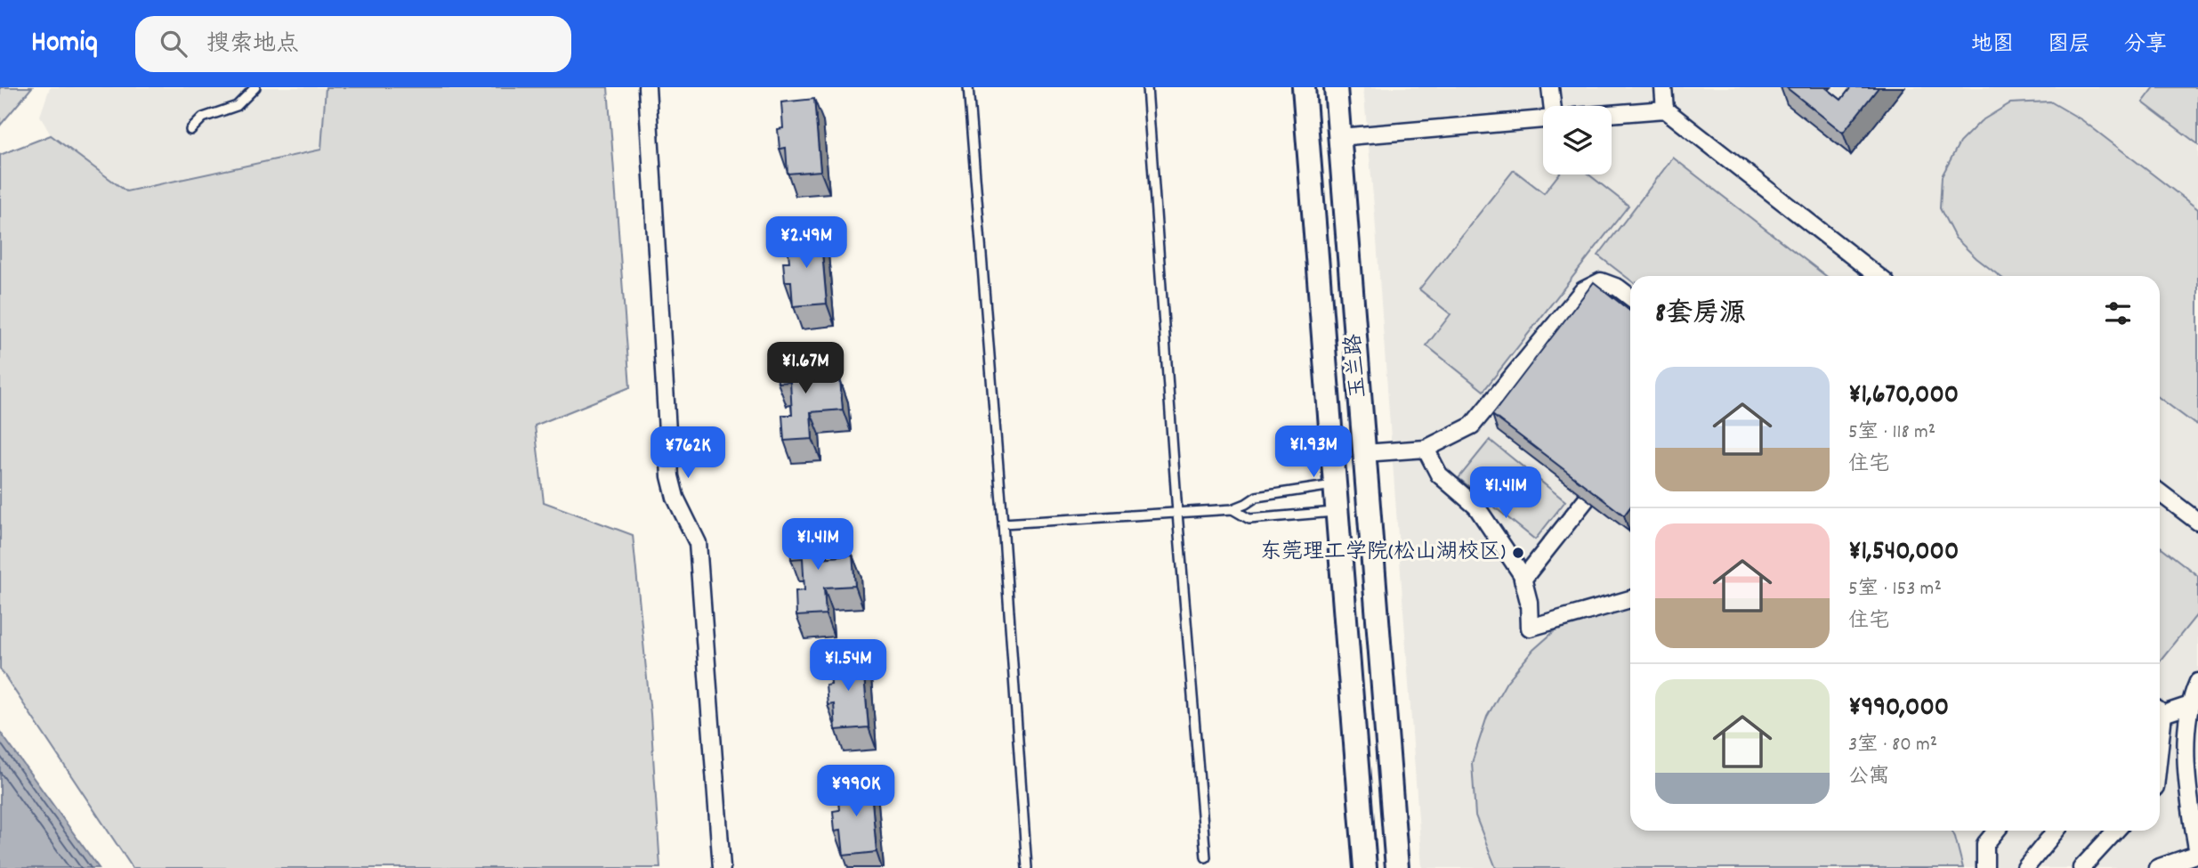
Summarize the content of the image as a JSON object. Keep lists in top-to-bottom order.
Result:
{
  "streets": {
    "street": ["玉兰路"]
  },
  "places": ["东莞理工学院(松山湖校区)"],
  "page": {
    "header": "Homiq",
    "search": "搜索地点",
    "nav": ["地图", "图层", "分享"],
    "price": [
      "¥2.49M",
      "¥1.67M",
      "¥1.93M",
      "¥762K",
      "¥1.41M",
      "¥1.41M",
      "¥1.54M",
      "¥990K"
    ],
    "heading": "8套房源",
    "list": [
      {
        "name": "¥1,670,000",
        "note": "5室 · 118 m² · 住宅"
      },
      {
        "name": "¥1,540,000",
        "note": "5室 · 153 m² · 住宅"
      },
      {
        "name": "¥990,000",
        "note": "3室 · 80 m² · 公寓"
      }
    ]
  }
}
